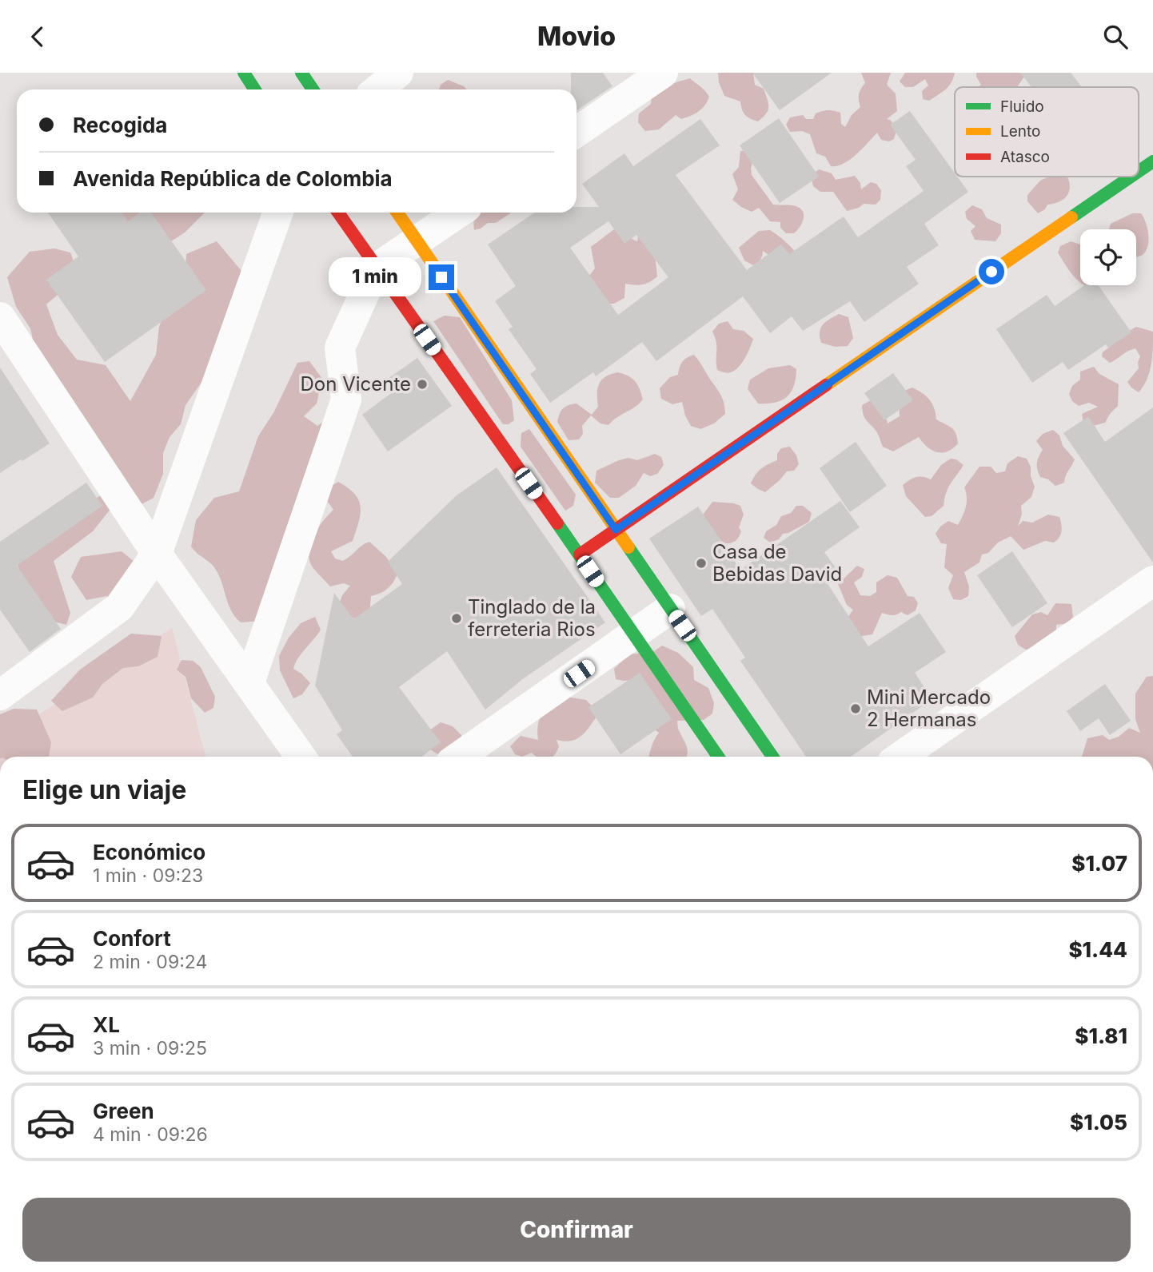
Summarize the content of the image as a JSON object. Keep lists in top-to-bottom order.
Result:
{
  "places": [
    "Don Vicente",
    "Casa de Bebidas David",
    "Tinglado de la ferreteria Rios",
    "Mini Mercado 2 Hermanas"
  ],
  "legend": ["Fluido", "Lento", "Atasco"],
  "page": {
    "header": "Movio",
    "banner": ["Recogida", "Avenida República de Colombia"],
    "bubble": "1 min",
    "heading": "Elige un viaje",
    "list": [
      {
        "name": "Económico",
        "note": "1 min · 09:23",
        "value": "$1.07"
      },
      {
        "name": "Confort",
        "note": "2 min · 09:24",
        "value": "$1.44"
      },
      {
        "name": "XL",
        "note": "3 min · 09:25",
        "value": "$1.81"
      },
      {
        "name": "Green",
        "note": "4 min · 09:26",
        "value": "$1.05"
      }
    ],
    "buttons": "Confirmar"
  }
}
